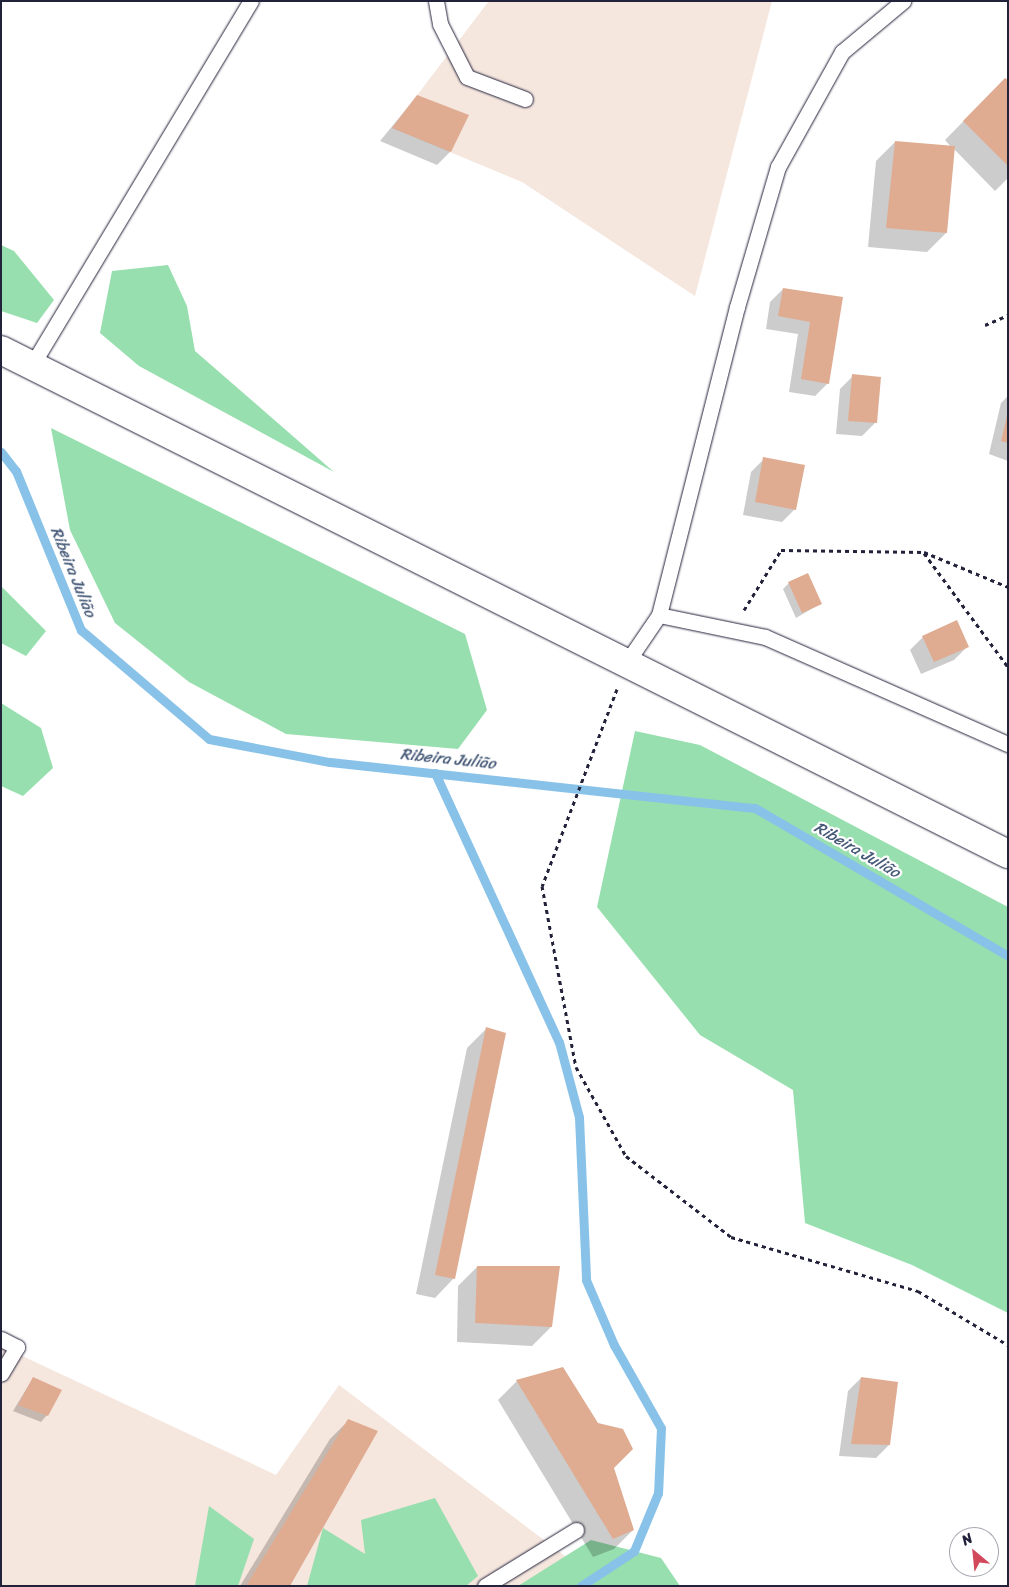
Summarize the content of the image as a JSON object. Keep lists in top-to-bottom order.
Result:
{
  "water": ["Ribeira Julião"],
  "north": "top left"
}
